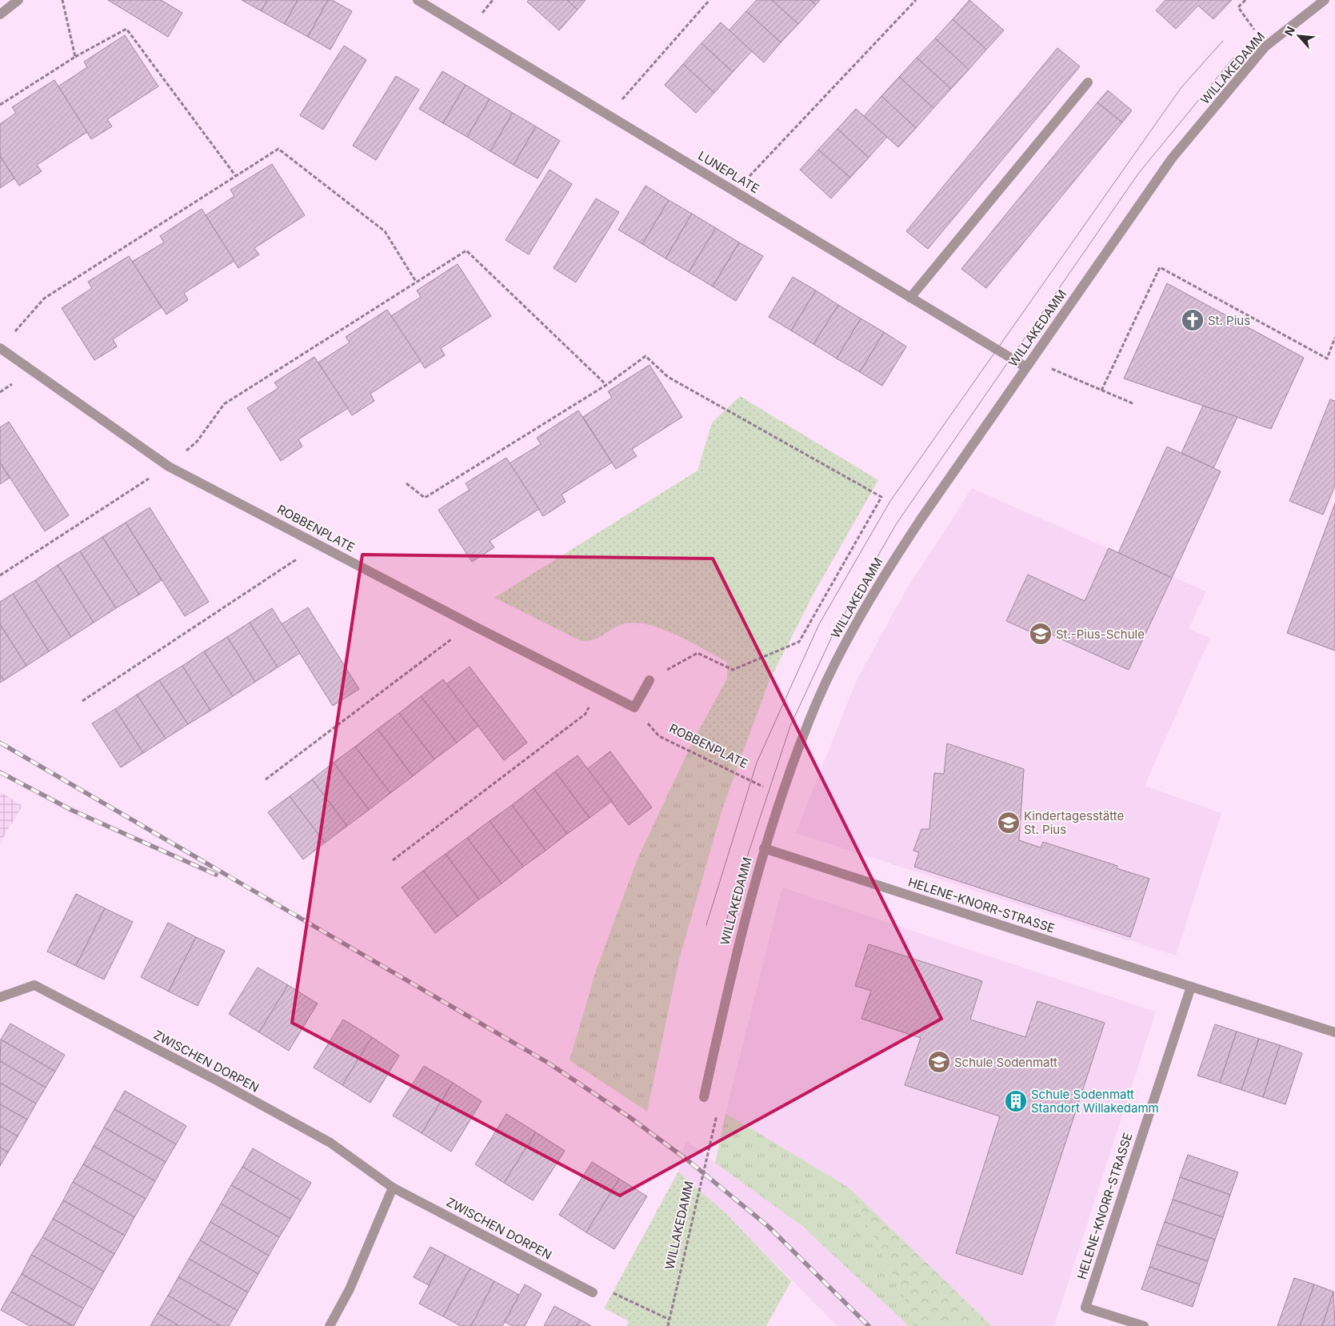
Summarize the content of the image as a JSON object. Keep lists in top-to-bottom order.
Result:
{
  "streets": {
    "street": [
      "WILLAKEDAMM",
      "LUNEPLATE",
      "ROBBENPLATE",
      "HELENE-KNORR-STRASSE",
      "ZWISCHEN DORPEN"
    ]
  },
  "crossings": [
    ["WILLAKEDAMM", "LUNEPLATE"],
    ["WILLAKEDAMM", "ROBBENPLATE"],
    ["WILLAKEDAMM", "HELENE-KNORR-STRASSE"]
  ],
  "places": {
    "church": ["St. Pius"],
    "school or university": ["St.-Pius-Schule", "Kindertagesstätte St. Pius", "Schule Sodenmatt"],
    "building": ["Schule Sodenmatt Standort Willakedamm"]
  },
  "north": "top left"
}
